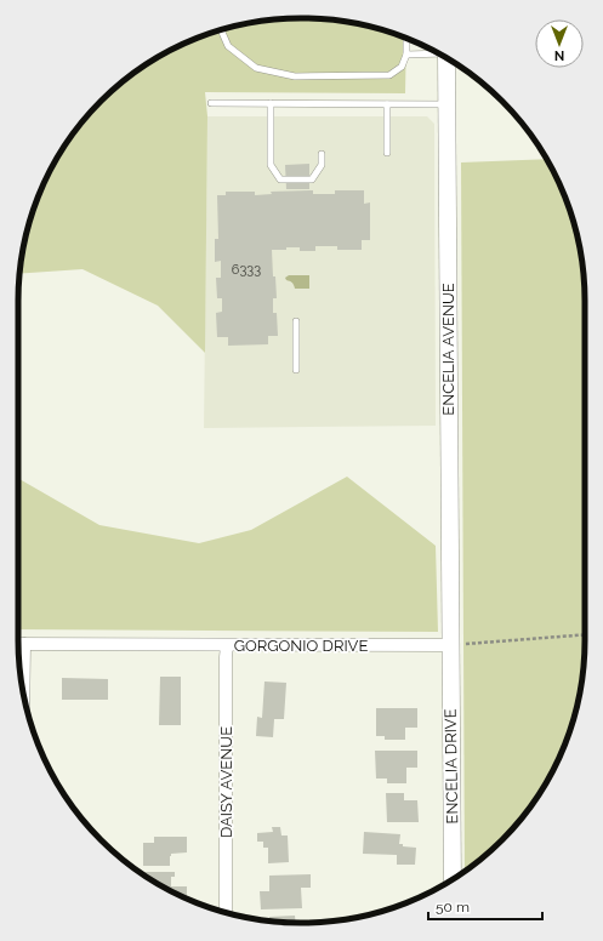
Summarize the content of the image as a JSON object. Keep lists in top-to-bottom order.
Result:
{
  "streets": {
    "street": [
      "ENCELIA AVENUE",
      "GORGONIO DRIVE",
      "ENCELIA DRIVE",
      "DAISY AVENUE"
    ]
  },
  "crossings": [
    ["ENCELIA AVENUE", "GORGONIO DRIVE"],
    ["ENCELIA AVENUE", "ENCELIA DRIVE"],
    ["GORGONIO DRIVE", "ENCELIA DRIVE"],
    ["GORGONIO DRIVE", "DAISY AVENUE"]
  ],
  "house_numbers": ["6333"],
  "scale_bar": "50 m",
  "north": "bottom"
}
